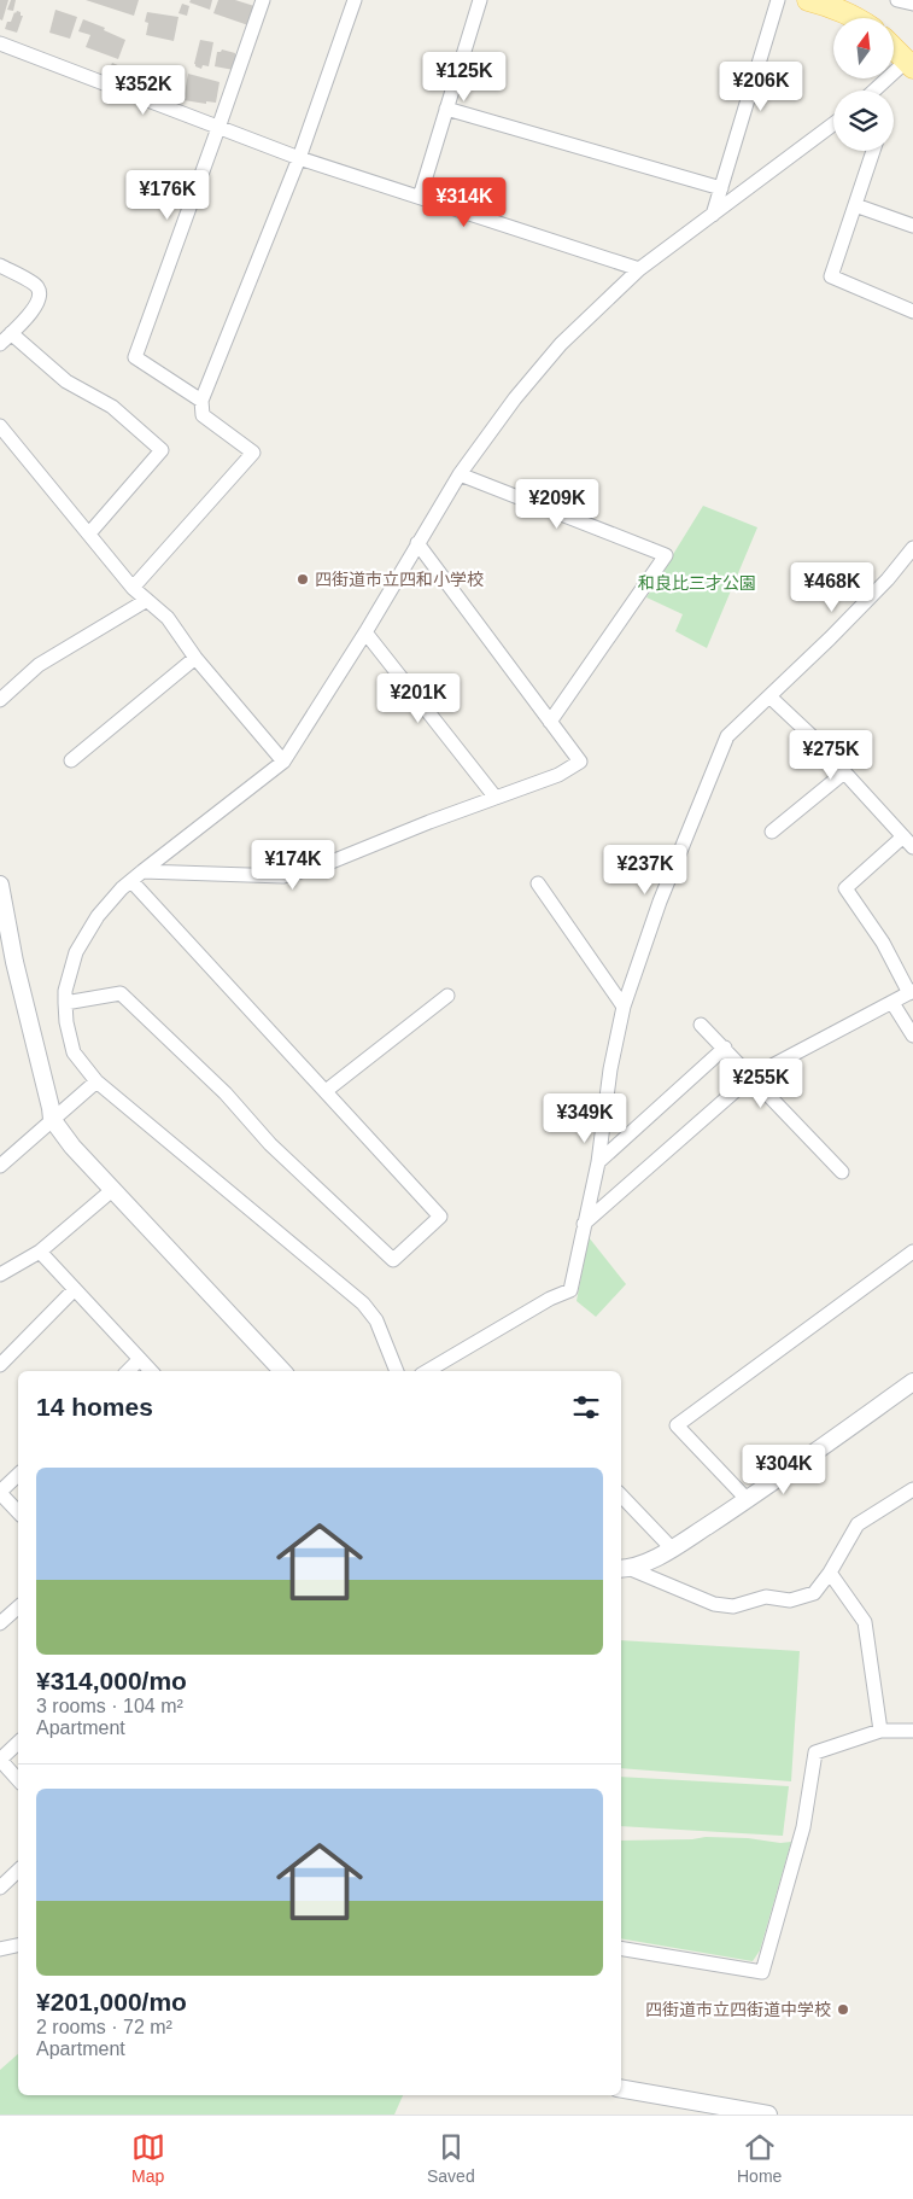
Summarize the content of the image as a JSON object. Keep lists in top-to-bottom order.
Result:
{
  "parks": ["和良比三才公園"],
  "places": ["四街道市立四和小学校", "四街道市立四街道中学校"],
  "north": "top",
  "page": {
    "price": [
      "¥125K",
      "¥206K",
      "¥352K",
      "¥176K",
      "¥314K",
      "¥209K",
      "¥468K",
      "¥201K",
      "¥275K",
      "¥174K",
      "¥237K",
      "¥255K",
      "¥349K",
      "¥304K"
    ],
    "heading": "14 homes",
    "list": [
      {
        "name": "¥314,000/mo",
        "note": "3 rooms · 104 m² · Apartment"
      },
      {
        "name": "¥201,000/mo",
        "note": "2 rooms · 72 m² · Apartment"
      }
    ],
    "tabs": ["Map", "Saved", "Home"]
  }
}
